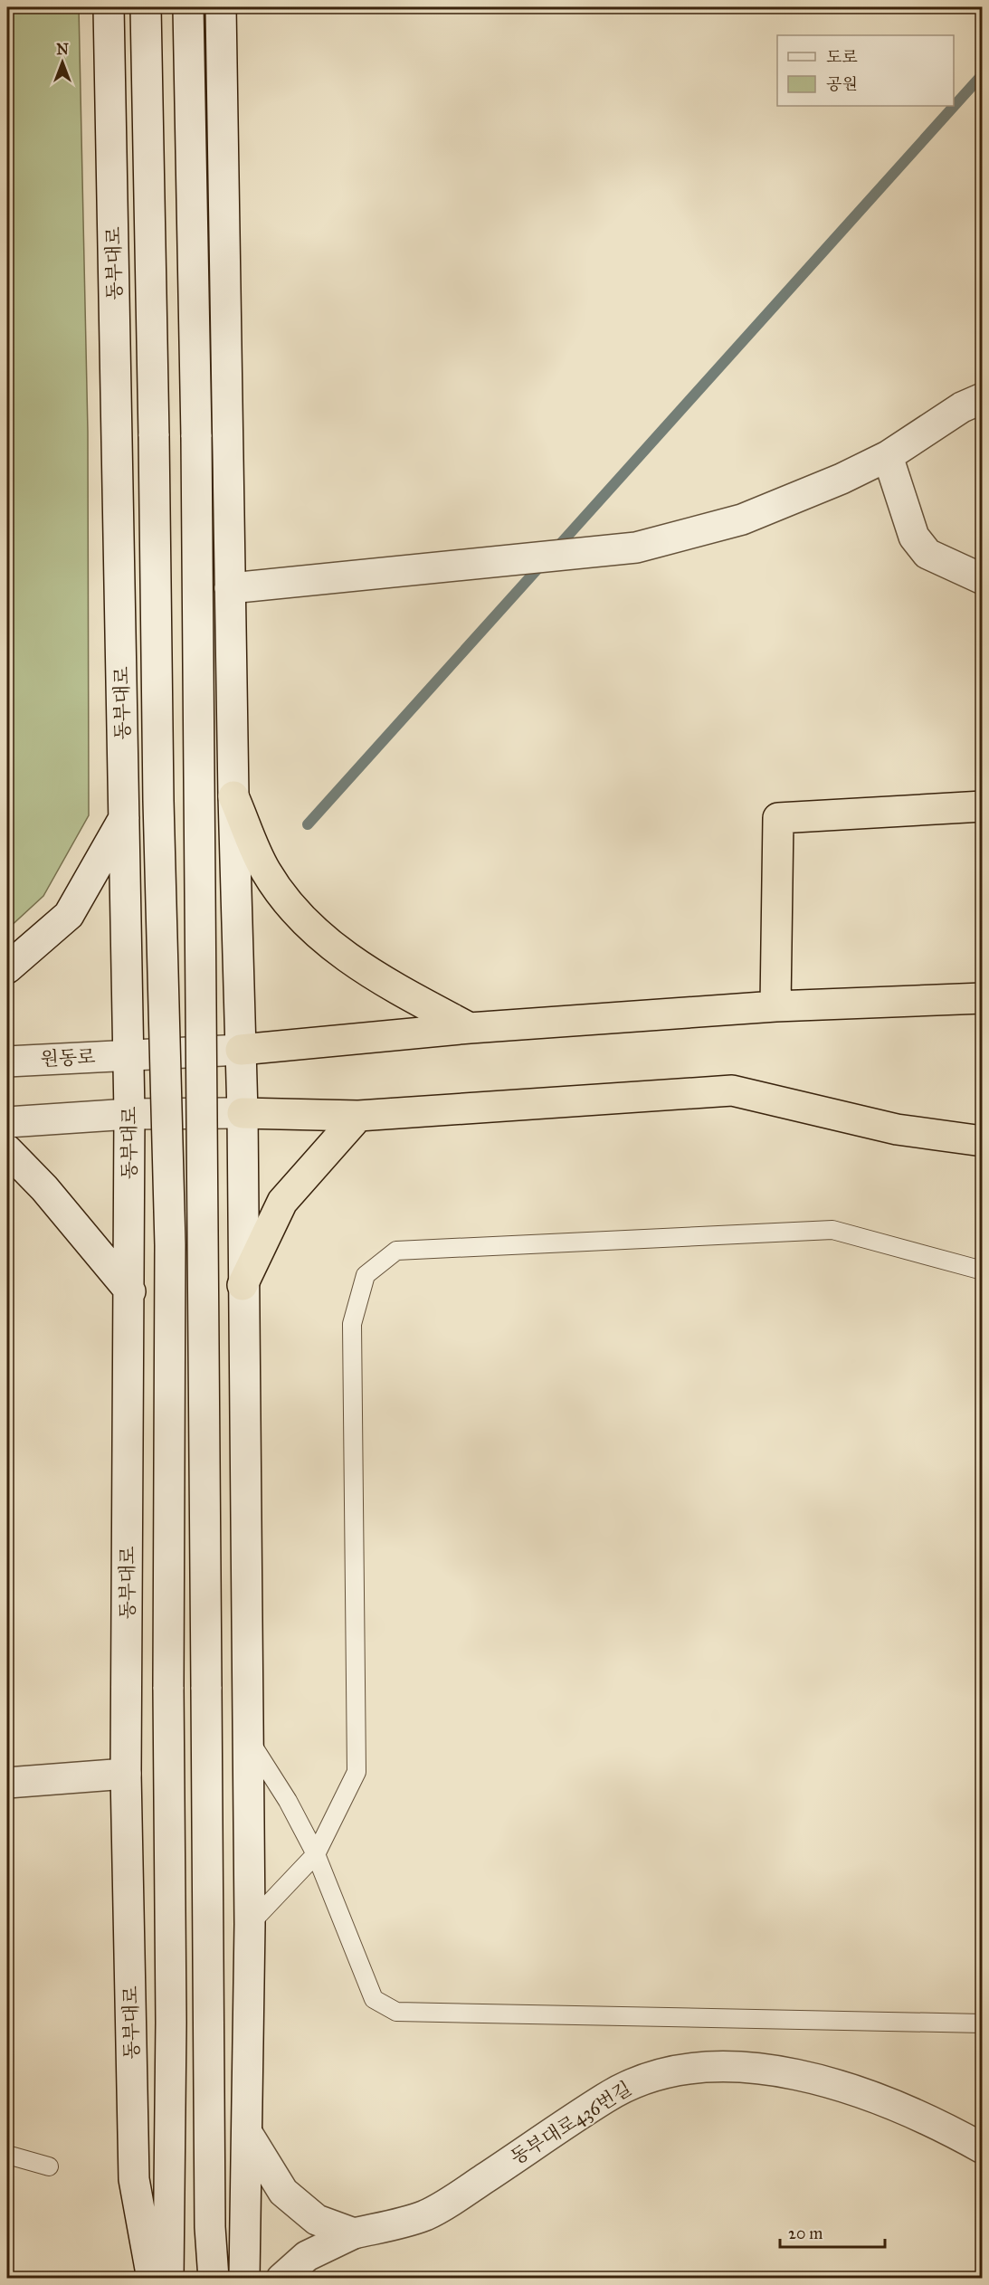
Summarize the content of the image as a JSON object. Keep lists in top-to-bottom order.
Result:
{
  "streets": {
    "main road": ["동부대로", "원동로", "동부대로436번길"]
  },
  "crossings": [
    ["동부대로", "원동로"]
  ],
  "legend": ["도로", "공원"],
  "scale_bar": "20 m",
  "north": "top"
}
